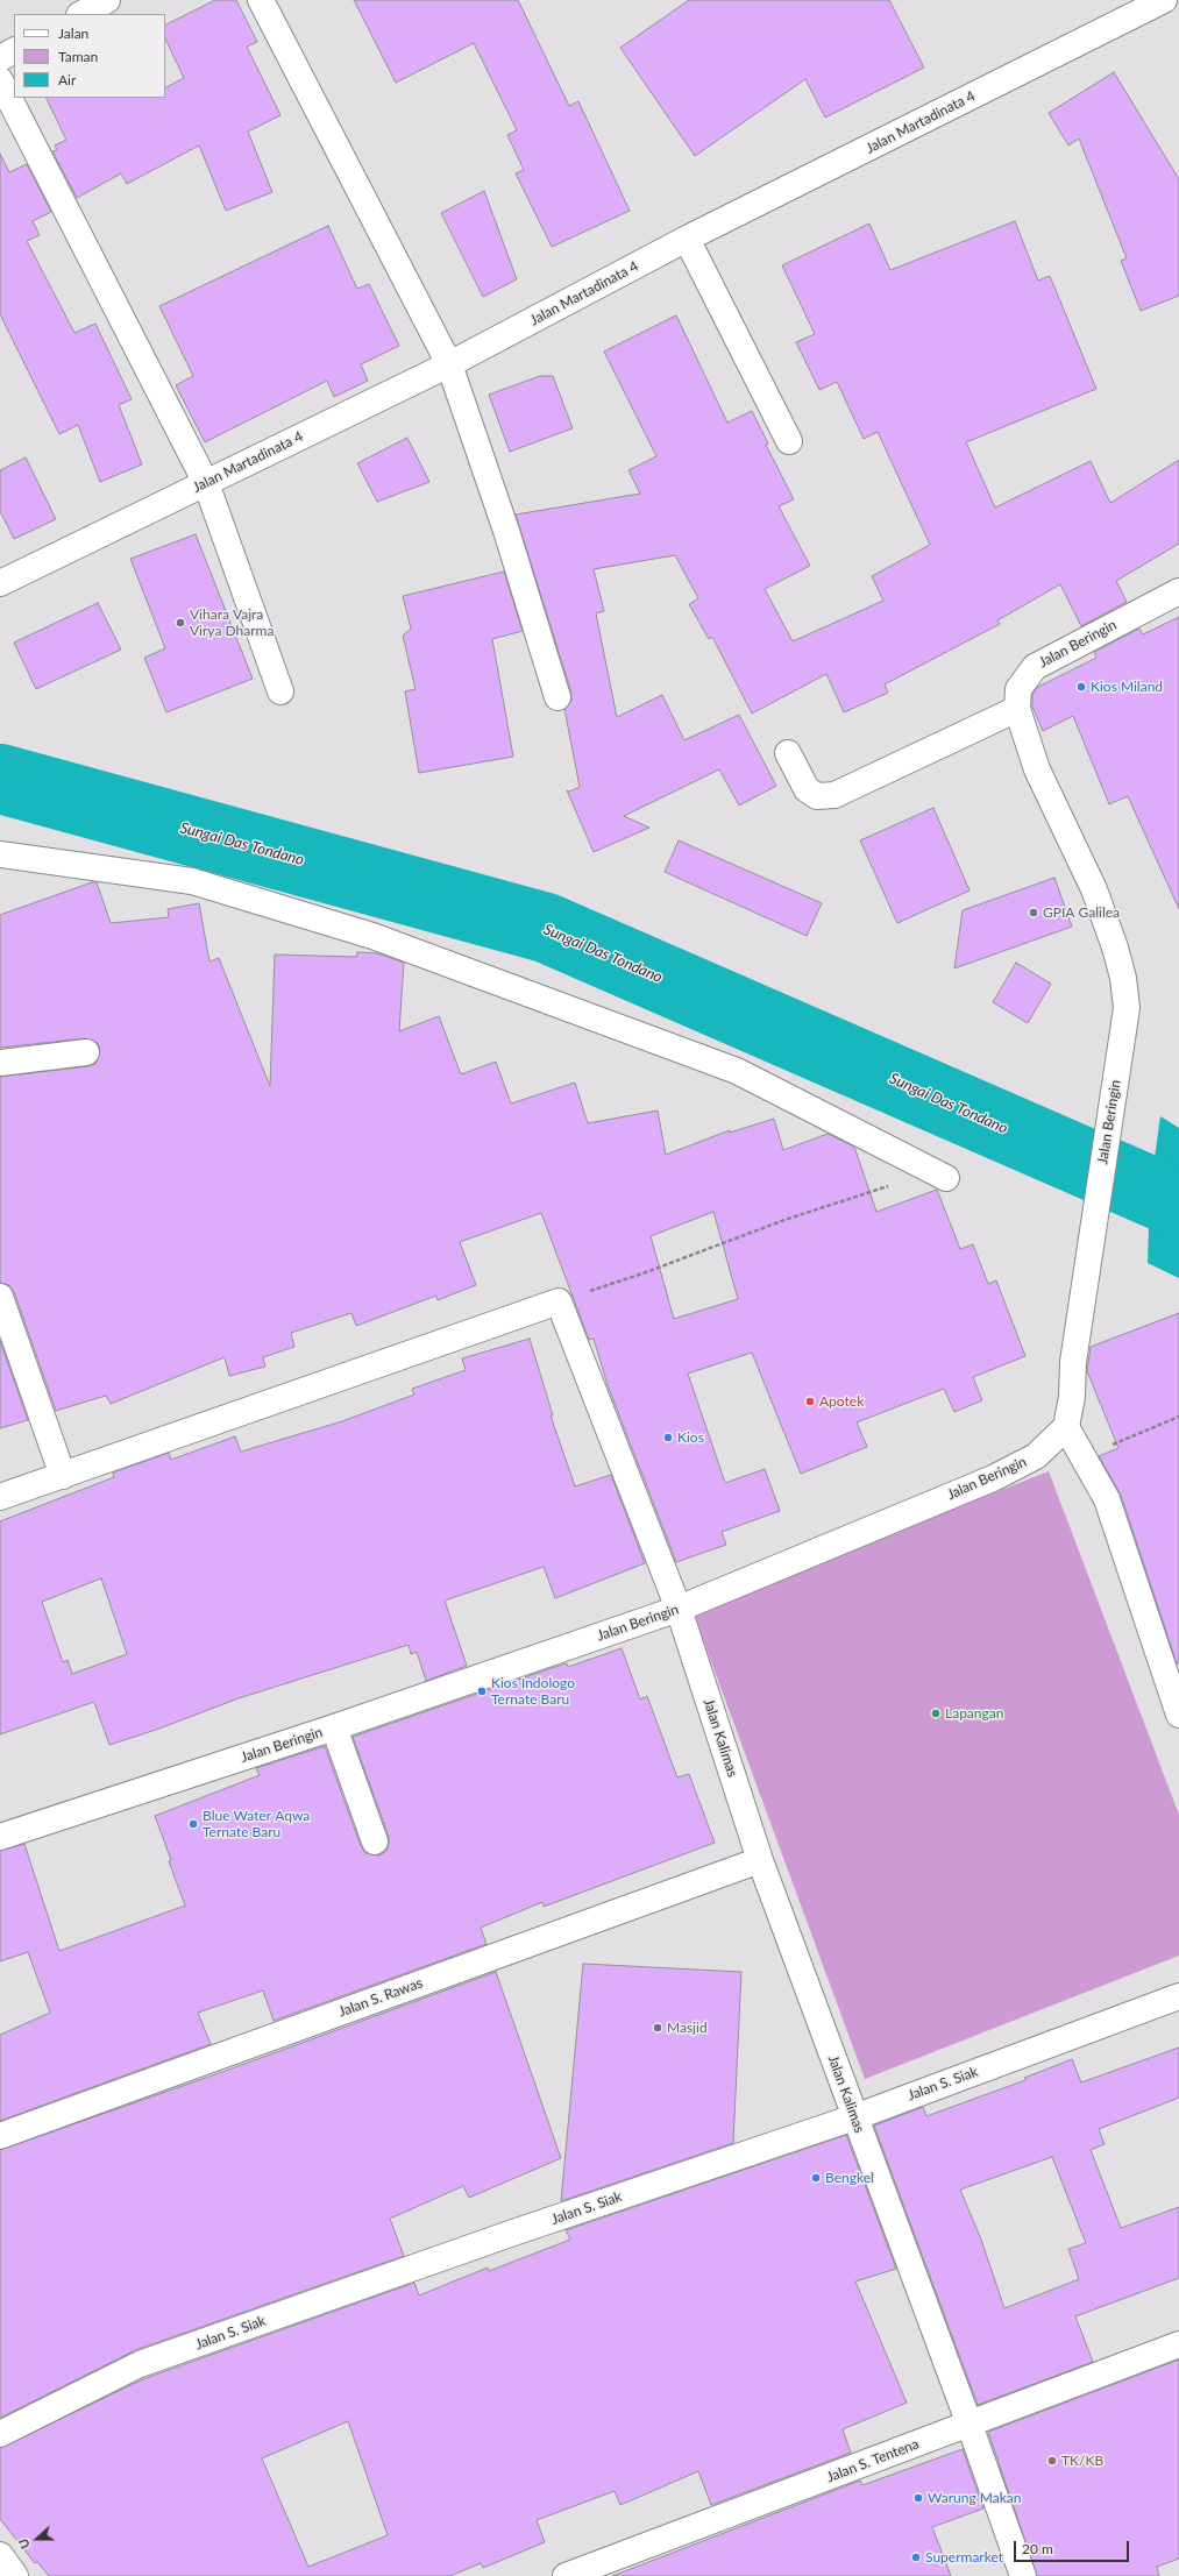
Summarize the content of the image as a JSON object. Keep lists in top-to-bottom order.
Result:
{
  "streets": {
    "street": [
      "Jalan Martadinata 4",
      "Jalan Beringin",
      "Jalan Kalimas",
      "Jalan S. Rawas",
      "Jalan S. Siak",
      "Jalan S. Tentena"
    ]
  },
  "crossings": [
    ["Jalan Beringin", "Jalan Kalimas"],
    ["Jalan Kalimas", "Jalan S. Rawas"],
    ["Jalan Kalimas", "Jalan S. Siak"],
    ["Jalan Kalimas", "Jalan S. Tentena"]
  ],
  "water": ["Sungai Das Tondano"],
  "places": [
    "Vihara Vajra Virya Dharma",
    "Kios Miland",
    "GPIA Galilea",
    "Apotek",
    "Kios",
    "Kios Indologo Ternate Baru",
    "Lapangan",
    "Blue Water Aqwa Ternate Baru",
    "Masjid",
    "Bengkel",
    "TK/KB",
    "Warung Makan",
    "Supermarket"
  ],
  "legend": ["Jalan", "Taman", "Air"],
  "scale_bar": "20 m",
  "north": "left"
}
